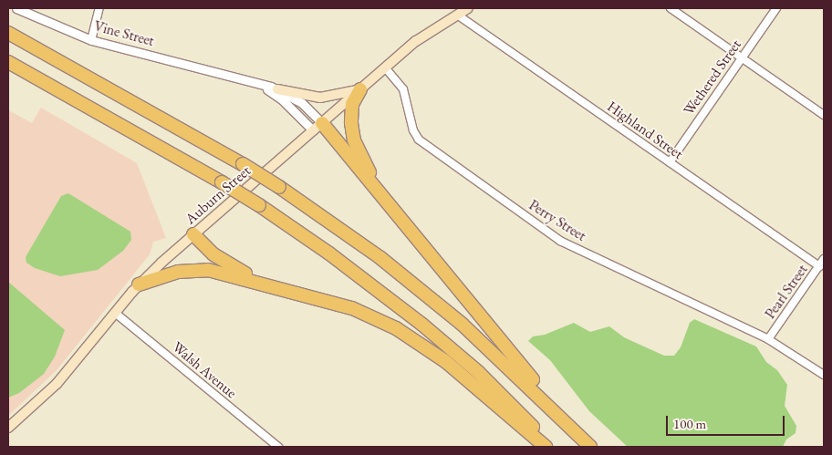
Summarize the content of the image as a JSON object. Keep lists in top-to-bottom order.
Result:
{
  "streets": {
    "main road": ["Auburn Street"],
    "street": [
      "Vine Street",
      "Wethered Street",
      "Highland Street",
      "Perry Street",
      "Pearl Street",
      "Walsh Avenue"
    ]
  },
  "crossings": [
    ["Vine Street", "Auburn Street"],
    ["Wethered Street", "Highland Street"],
    ["Highland Street", "Auburn Street"],
    ["Highland Street", "Pearl Street"],
    ["Auburn Street", "Perry Street"],
    ["Auburn Street", "Walsh Avenue"],
    ["Perry Street", "Pearl Street"]
  ],
  "scale_bar": "100 m"
}
